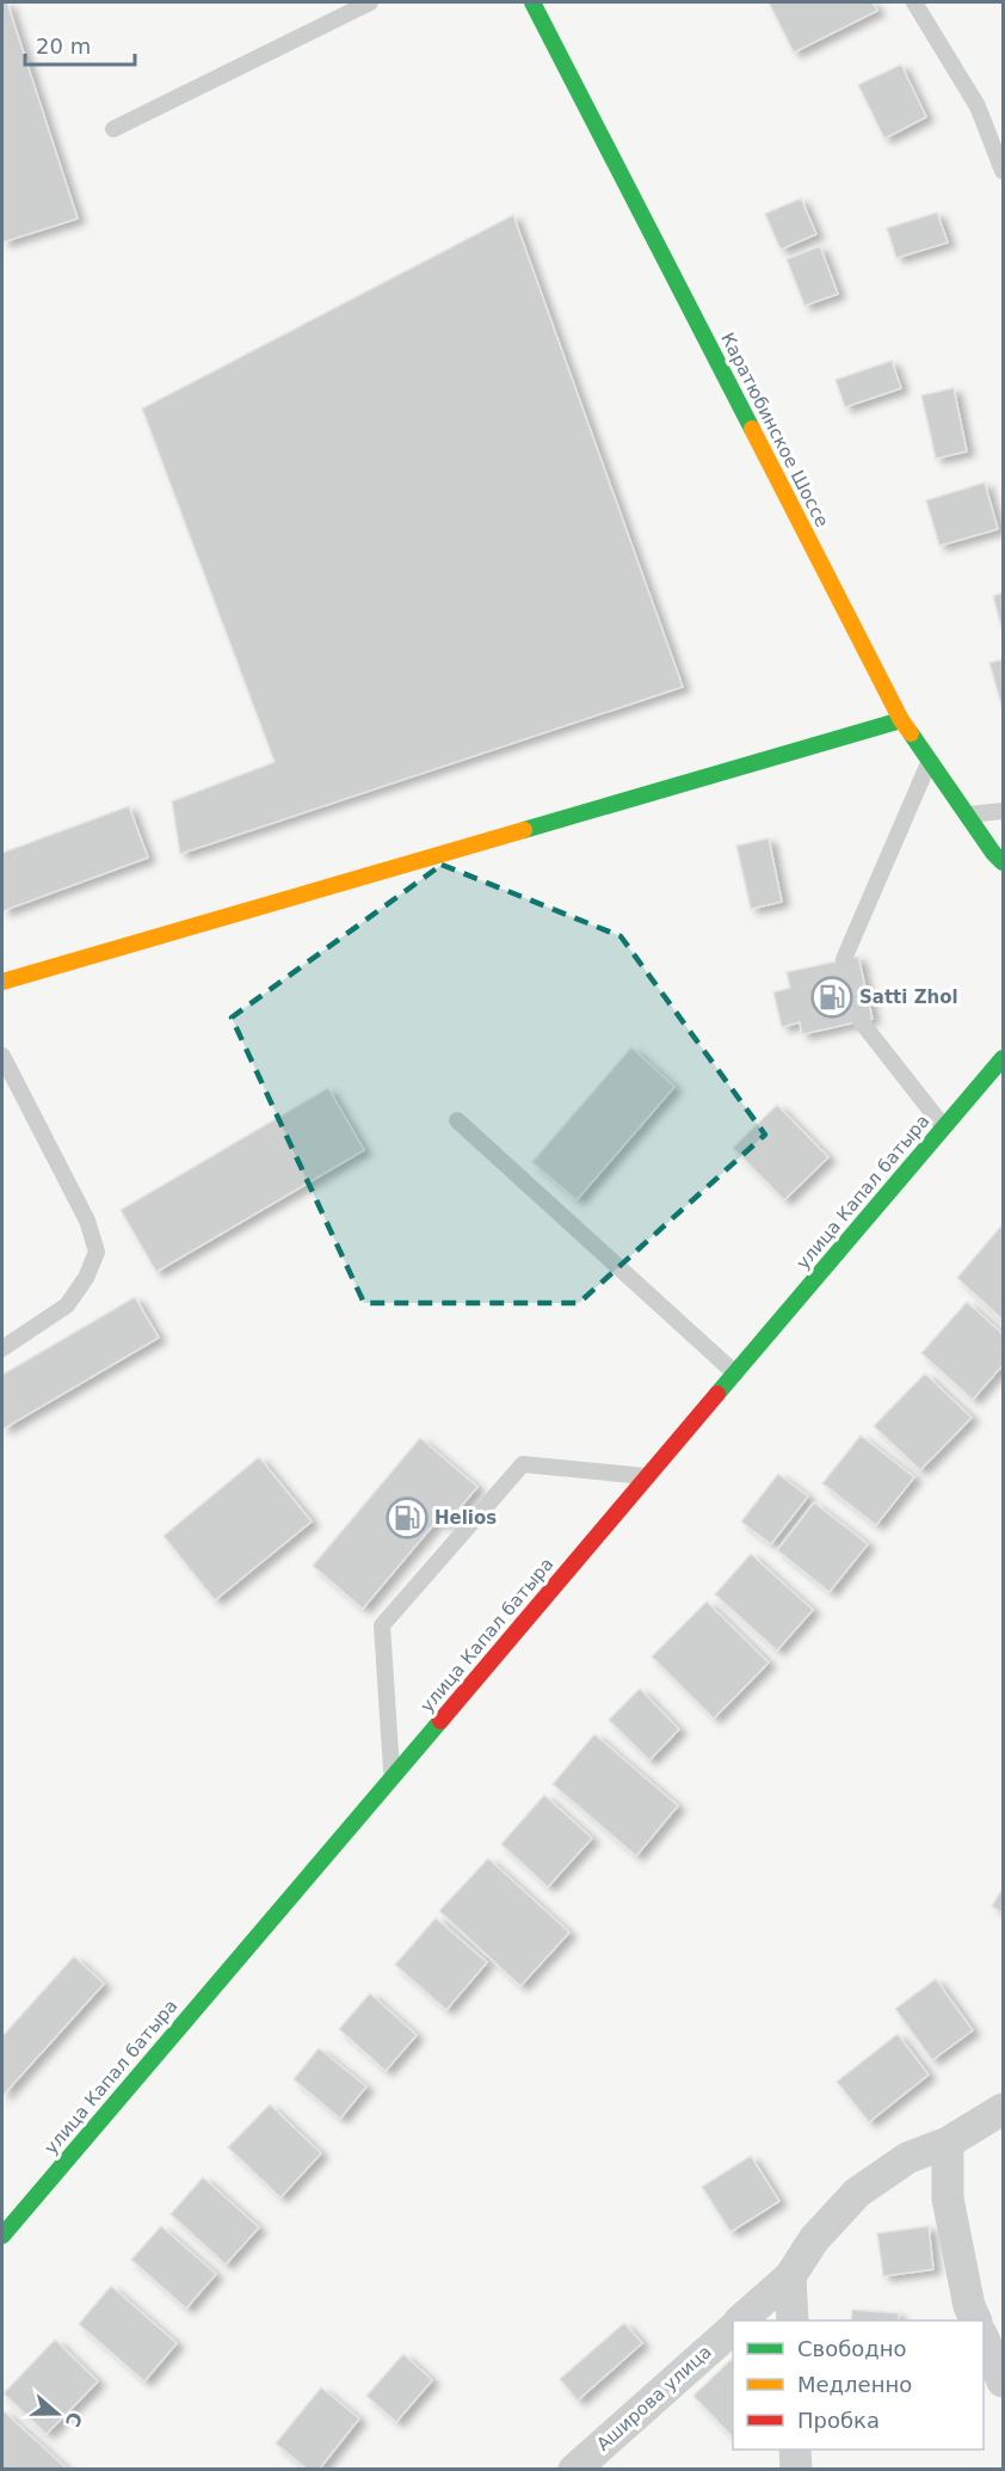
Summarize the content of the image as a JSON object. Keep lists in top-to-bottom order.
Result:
{
  "streets": {
    "street": ["Каратюбинское Шоссе", "улица Капал батыра", "Аширова улица"]
  },
  "places": {
    "fuel station": ["Satti Zhol", "Helios"]
  },
  "legend": ["Свободно", "Медленно", "Пробка"],
  "scale_bar": "20 m",
  "north": "right"
}
